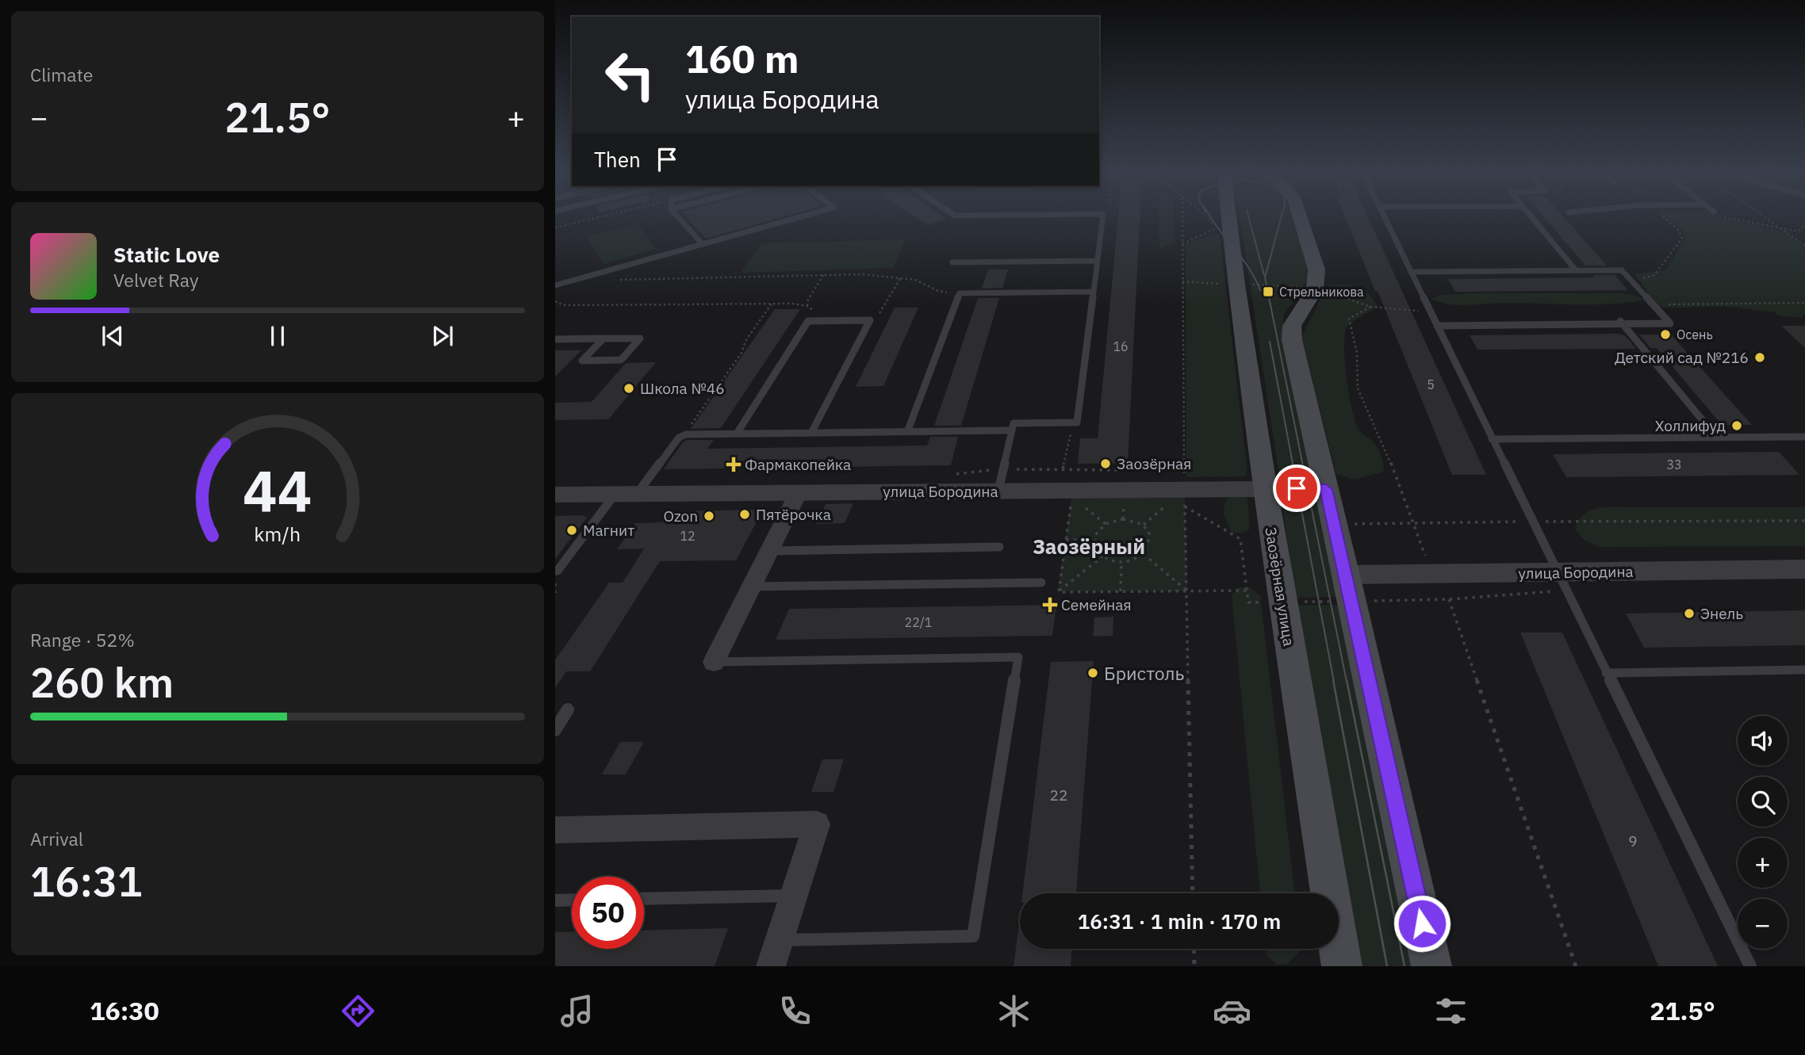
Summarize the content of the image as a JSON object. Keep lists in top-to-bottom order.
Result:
{
  "streets": {
    "main road": ["улица Бородина", "Заозёрная улица"]
  },
  "crossings": [
    ["улица Бородина", "Заозёрная улица"]
  ],
  "districts": ["Заозёрный"],
  "places": {
    "transit": ["Стрельникова"],
    "other": [
      "Осень",
      "Детский сад №216",
      "Школа №46",
      "Холлифуд",
      "Заозёрная",
      "Пятёрочка",
      "Ozon",
      "Магнит",
      "Энель",
      "Бристоль"
    ],
    "health": ["Фармакопейка", "Семейная"]
  },
  "house_numbers": [
    "16",
    "5",
    "33",
    "12",
    "22/1",
    "22",
    "9"
  ],
  "page": {
    "tile": [
      "Climate",
      ["Range · 52%", "260 km"],
      ["Arrival", "16:31"]
    ],
    "turn": ["160 m", "улица Бородина"],
    "heat": ["−", "21.5°", "+"],
    "then": "Then",
    "song": ["Static Love", "Velvet Ray"],
    "map_buttons": ["+", "−"],
    "limit": "50",
    "trip": "16:31 · 1 min · 170 m",
    "tabs": ["16:30", "21.5°"],
    "gauge": ["44", "km/h"]
  }
}
